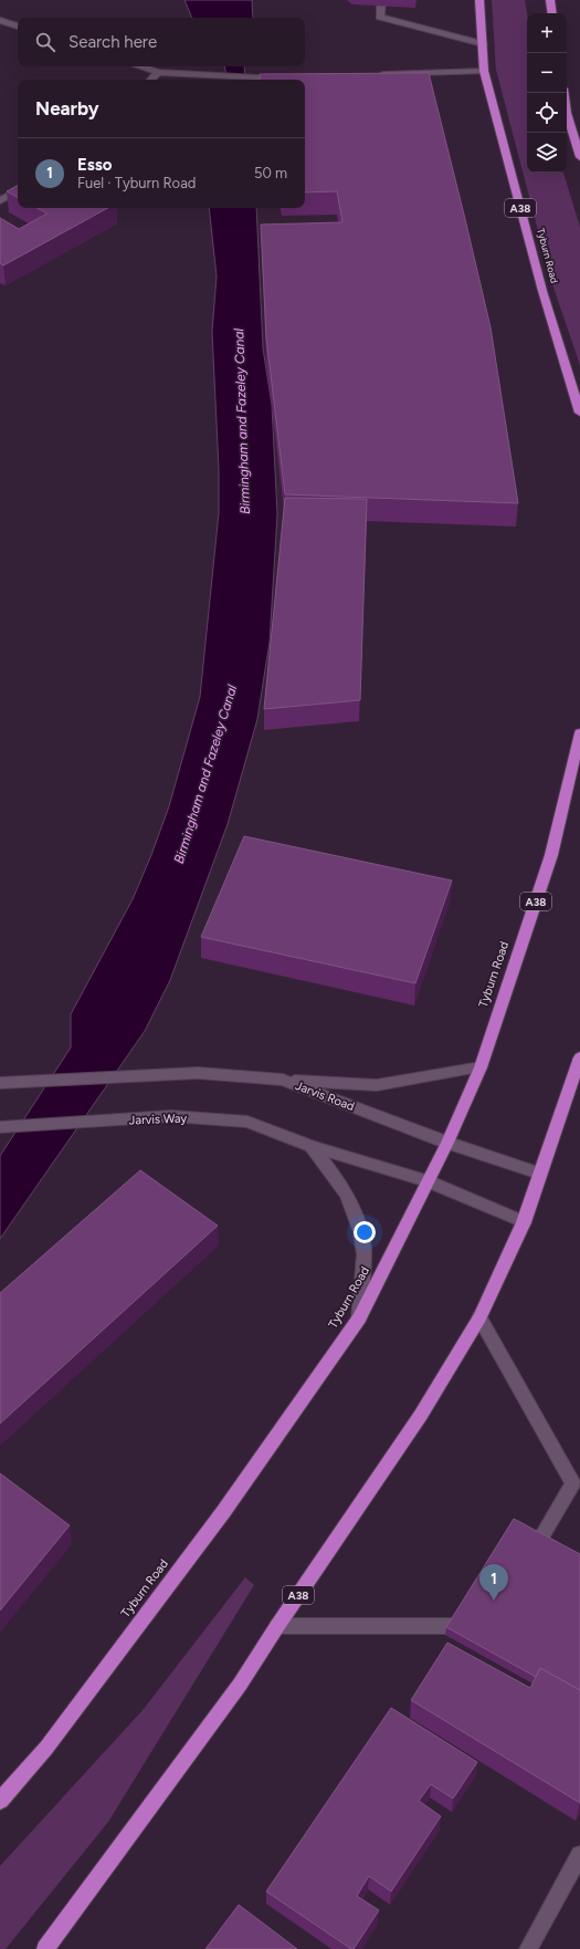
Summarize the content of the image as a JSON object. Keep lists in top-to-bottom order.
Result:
{
  "streets": {
    "highway": ["A38", "Tyburn Road"],
    "street": ["Jarvis Road", "Jarvis Way"]
  },
  "crossings": [
    ["A38", "Jarvis Road"],
    ["A38", "Jarvis Way"],
    ["Tyburn Road", "Jarvis Road"],
    ["Tyburn Road", "Jarvis Way"]
  ],
  "water": ["Birmingham and Fazeley Canal"],
  "page": {
    "map_buttons": ["+", "−"],
    "search": "Search here",
    "heading": "Nearby",
    "list": [
      {
        "mark": "1",
        "name": "Esso",
        "note": "Fuel · Tyburn Road",
        "value": "50 m"
      }
    ],
    "pins": "1"
  }
}
